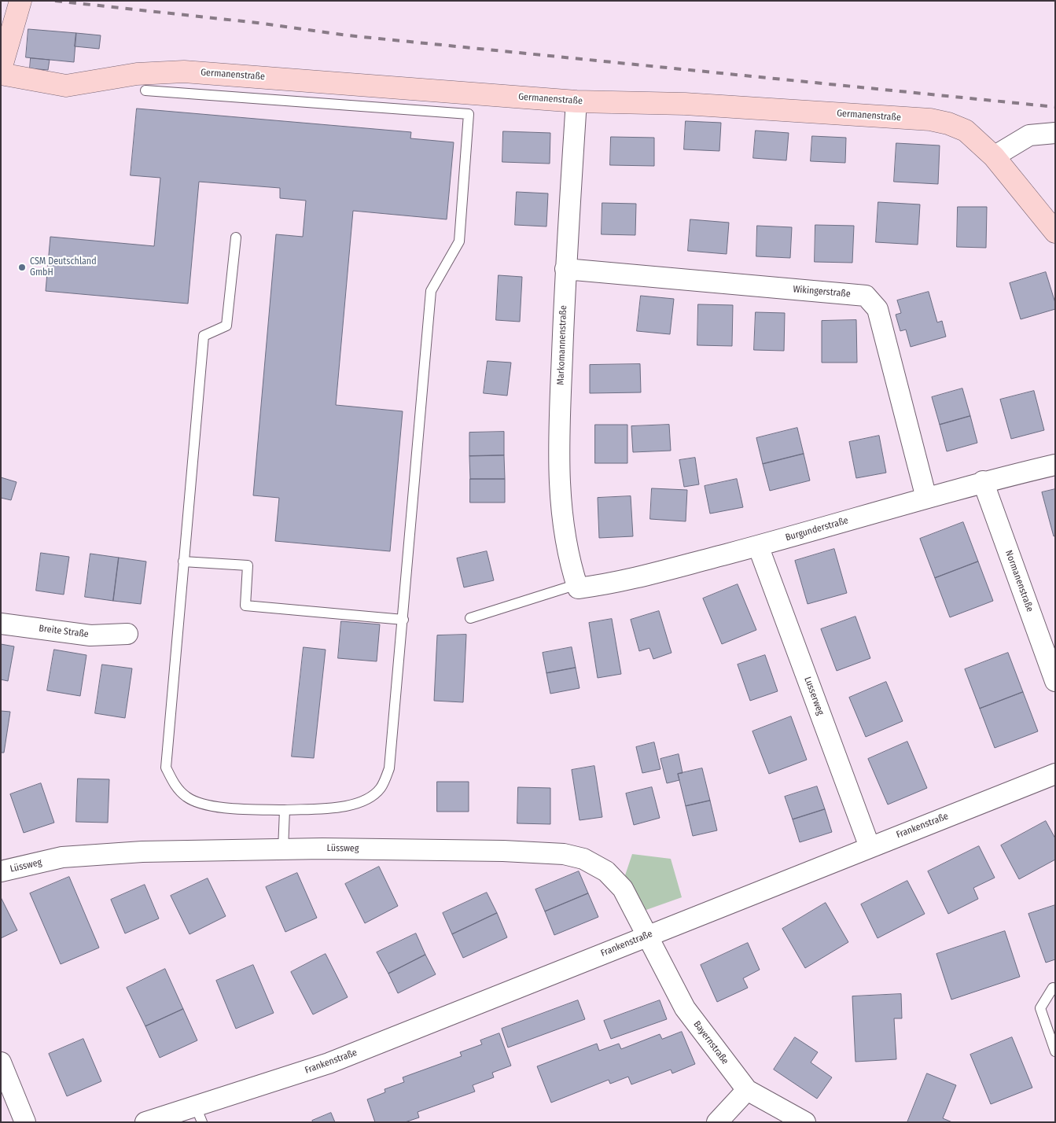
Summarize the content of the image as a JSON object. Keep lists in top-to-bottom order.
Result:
{
  "streets": {
    "street": [
      "Germanenstraße",
      "Wikingerstraße",
      "Markomannenstraße",
      "Burgunderstraße",
      "Normanenstraße",
      "Breite Straße",
      "Lusserweg",
      "Frankenstraße",
      "Lüssweg",
      "Bayernstraße"
    ]
  },
  "crossings": [
    ["Germanenstraße", "Markomannenstraße"],
    ["Wikingerstraße", "Markomannenstraße"],
    ["Wikingerstraße", "Burgunderstraße"],
    ["Markomannenstraße", "Burgunderstraße"],
    ["Burgunderstraße", "Normanenstraße"],
    ["Burgunderstraße", "Lusserweg"],
    ["Lusserweg", "Frankenstraße"],
    ["Frankenstraße", "Lüssweg"],
    ["Frankenstraße", "Bayernstraße"],
    ["Lüssweg", "Bayernstraße"]
  ],
  "places": ["CSM Deutschland GmbH"]
}
